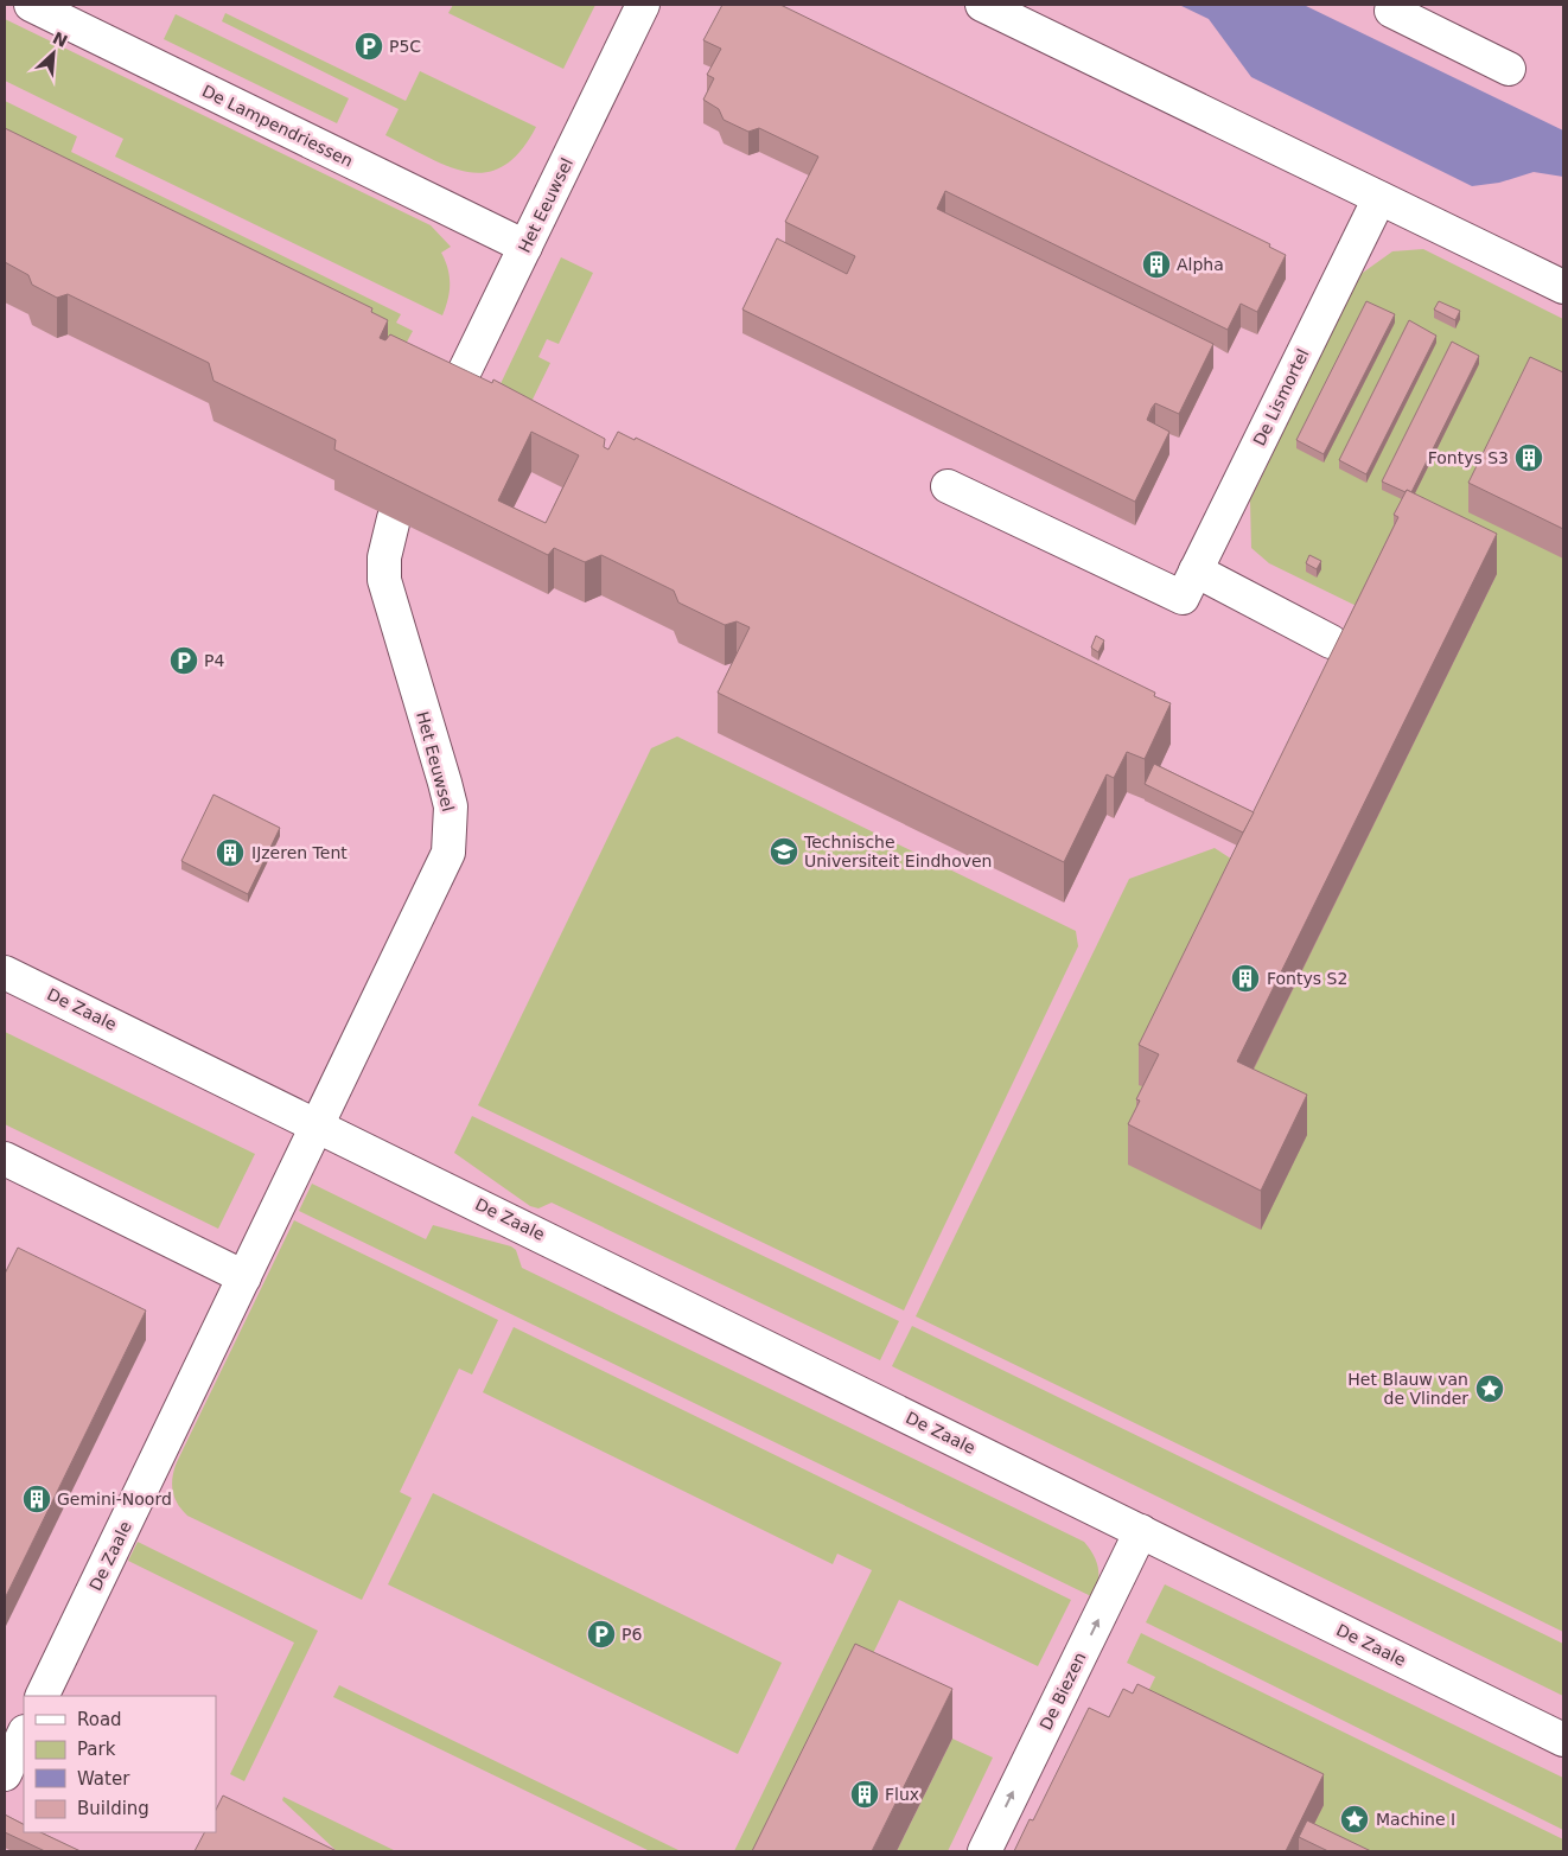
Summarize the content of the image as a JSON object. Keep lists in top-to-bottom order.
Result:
{
  "streets": {
    "street": [
      "De Lampendriessen",
      "Het Eeuwsel",
      "De Lismortel",
      "De Zaale",
      "De Biezen"
    ]
  },
  "crossings": [
    ["De Lampendriessen", "Het Eeuwsel"],
    ["Het Eeuwsel", "De Zaale"],
    ["De Zaale", "De Biezen"]
  ],
  "one_way": ["De Biezen"],
  "places": {
    "parking": ["P5C", "P4", "P6"],
    "building": [
      "Alpha",
      "Fontys S3",
      "IJzeren Tent",
      "Fontys S2",
      "Gemini-Noord",
      "Flux"
    ],
    "school or university": ["Technische Universiteit Eindhoven"],
    "place": ["Het Blauw van de Vlinder", "Machine I"]
  },
  "legend": [
    "Road",
    "Park",
    "Water",
    "Building"
  ],
  "north": "top right"
}
